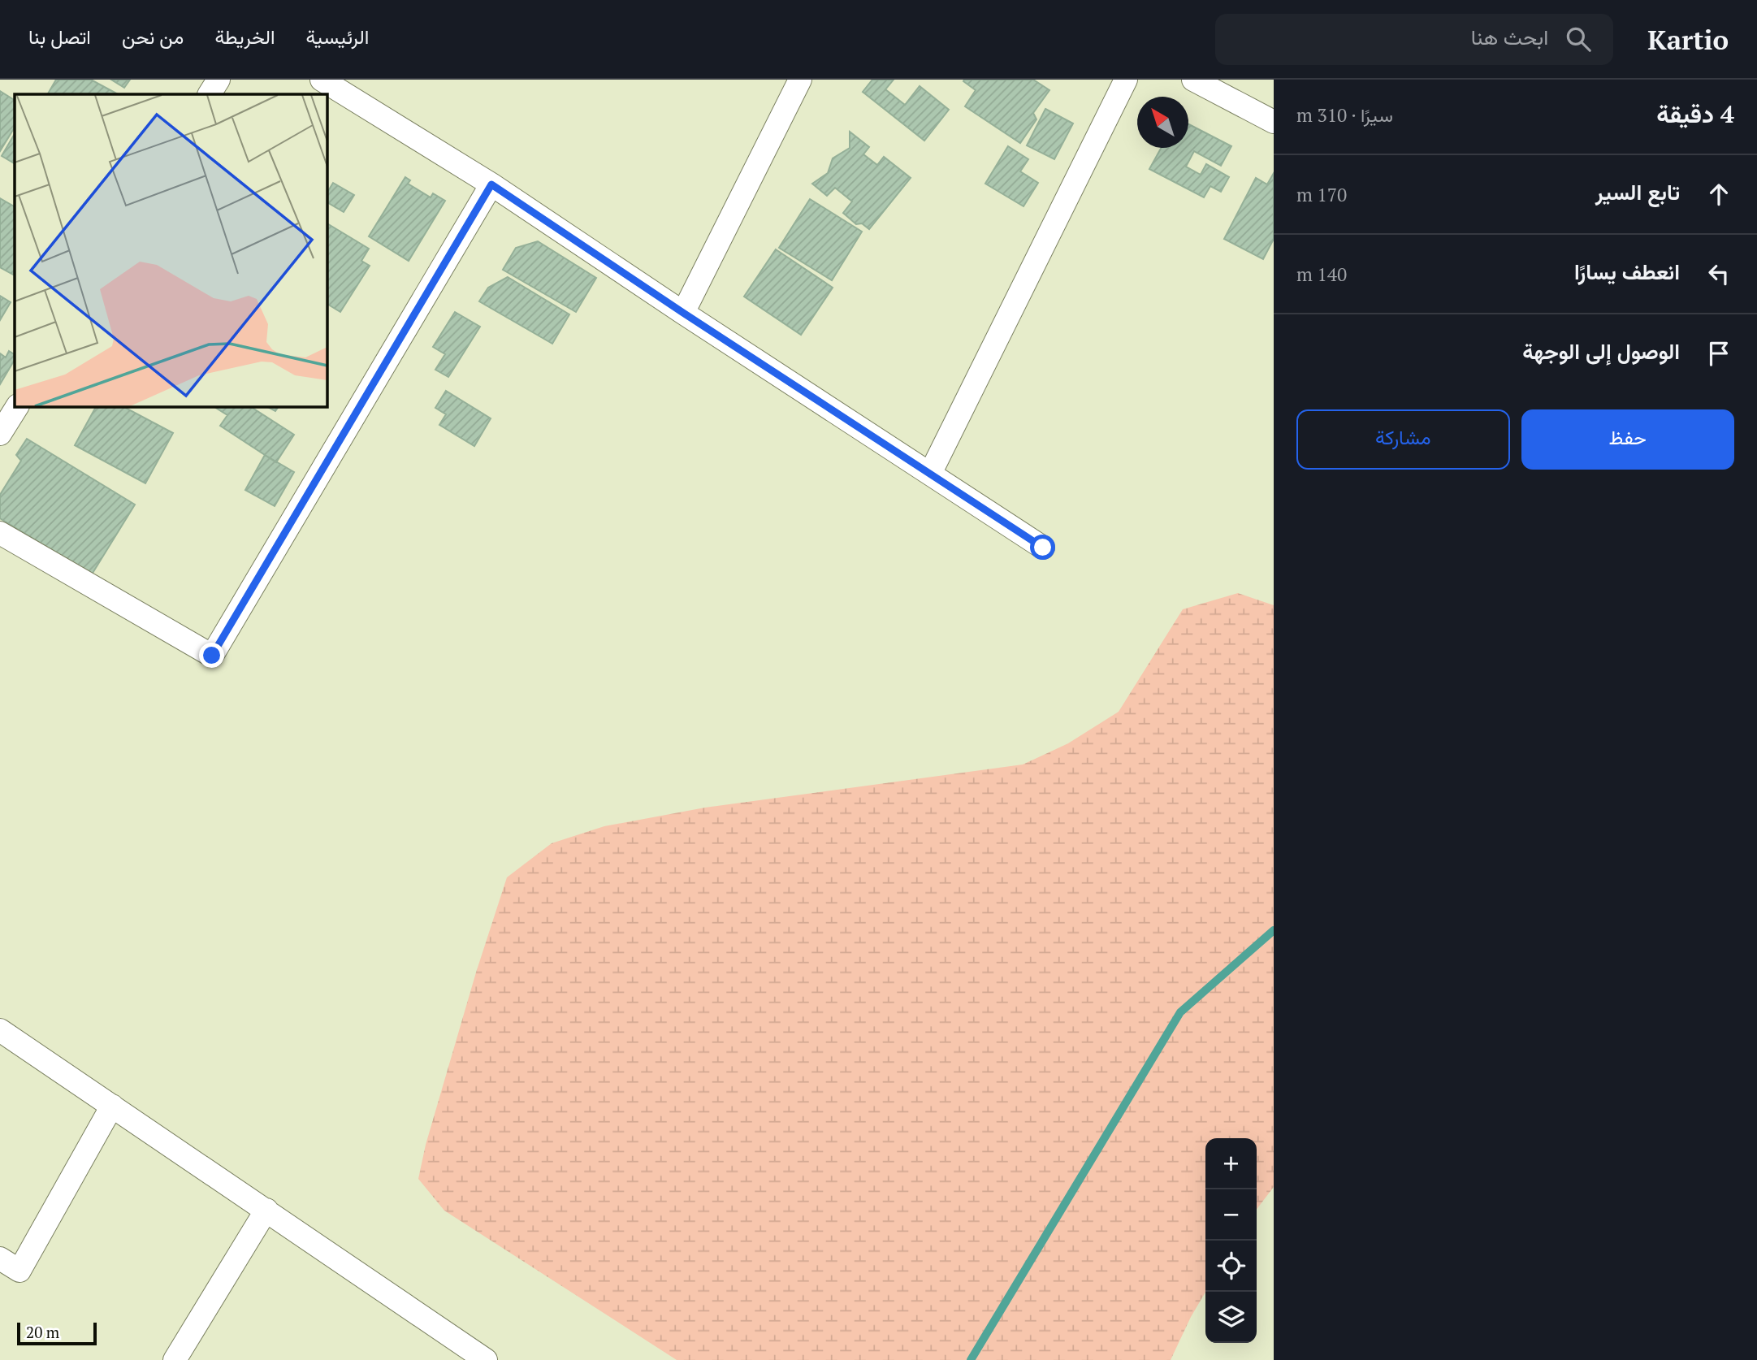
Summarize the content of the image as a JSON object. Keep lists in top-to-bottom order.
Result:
{
  "scale_bar": "20 m",
  "north": "top left",
  "page": {
    "header": "Kartio",
    "search": "ابحث هنا",
    "nav": [
      "الرئيسية",
      "الخريطة",
      "من نحن",
      "اتصل بنا"
    ],
    "heading": ["4 دقيقة", "سيرًا · 310 m"],
    "list": [
      ["تابع السير", "170 m"],
      ["انعطف يسارًا", "140 m"],
      "الوصول إلى الوجهة"
    ],
    "buttons": ["حفظ", "مشاركة"],
    "map_buttons": ["+", "−"],
    "scale": "20 m"
  }
}
